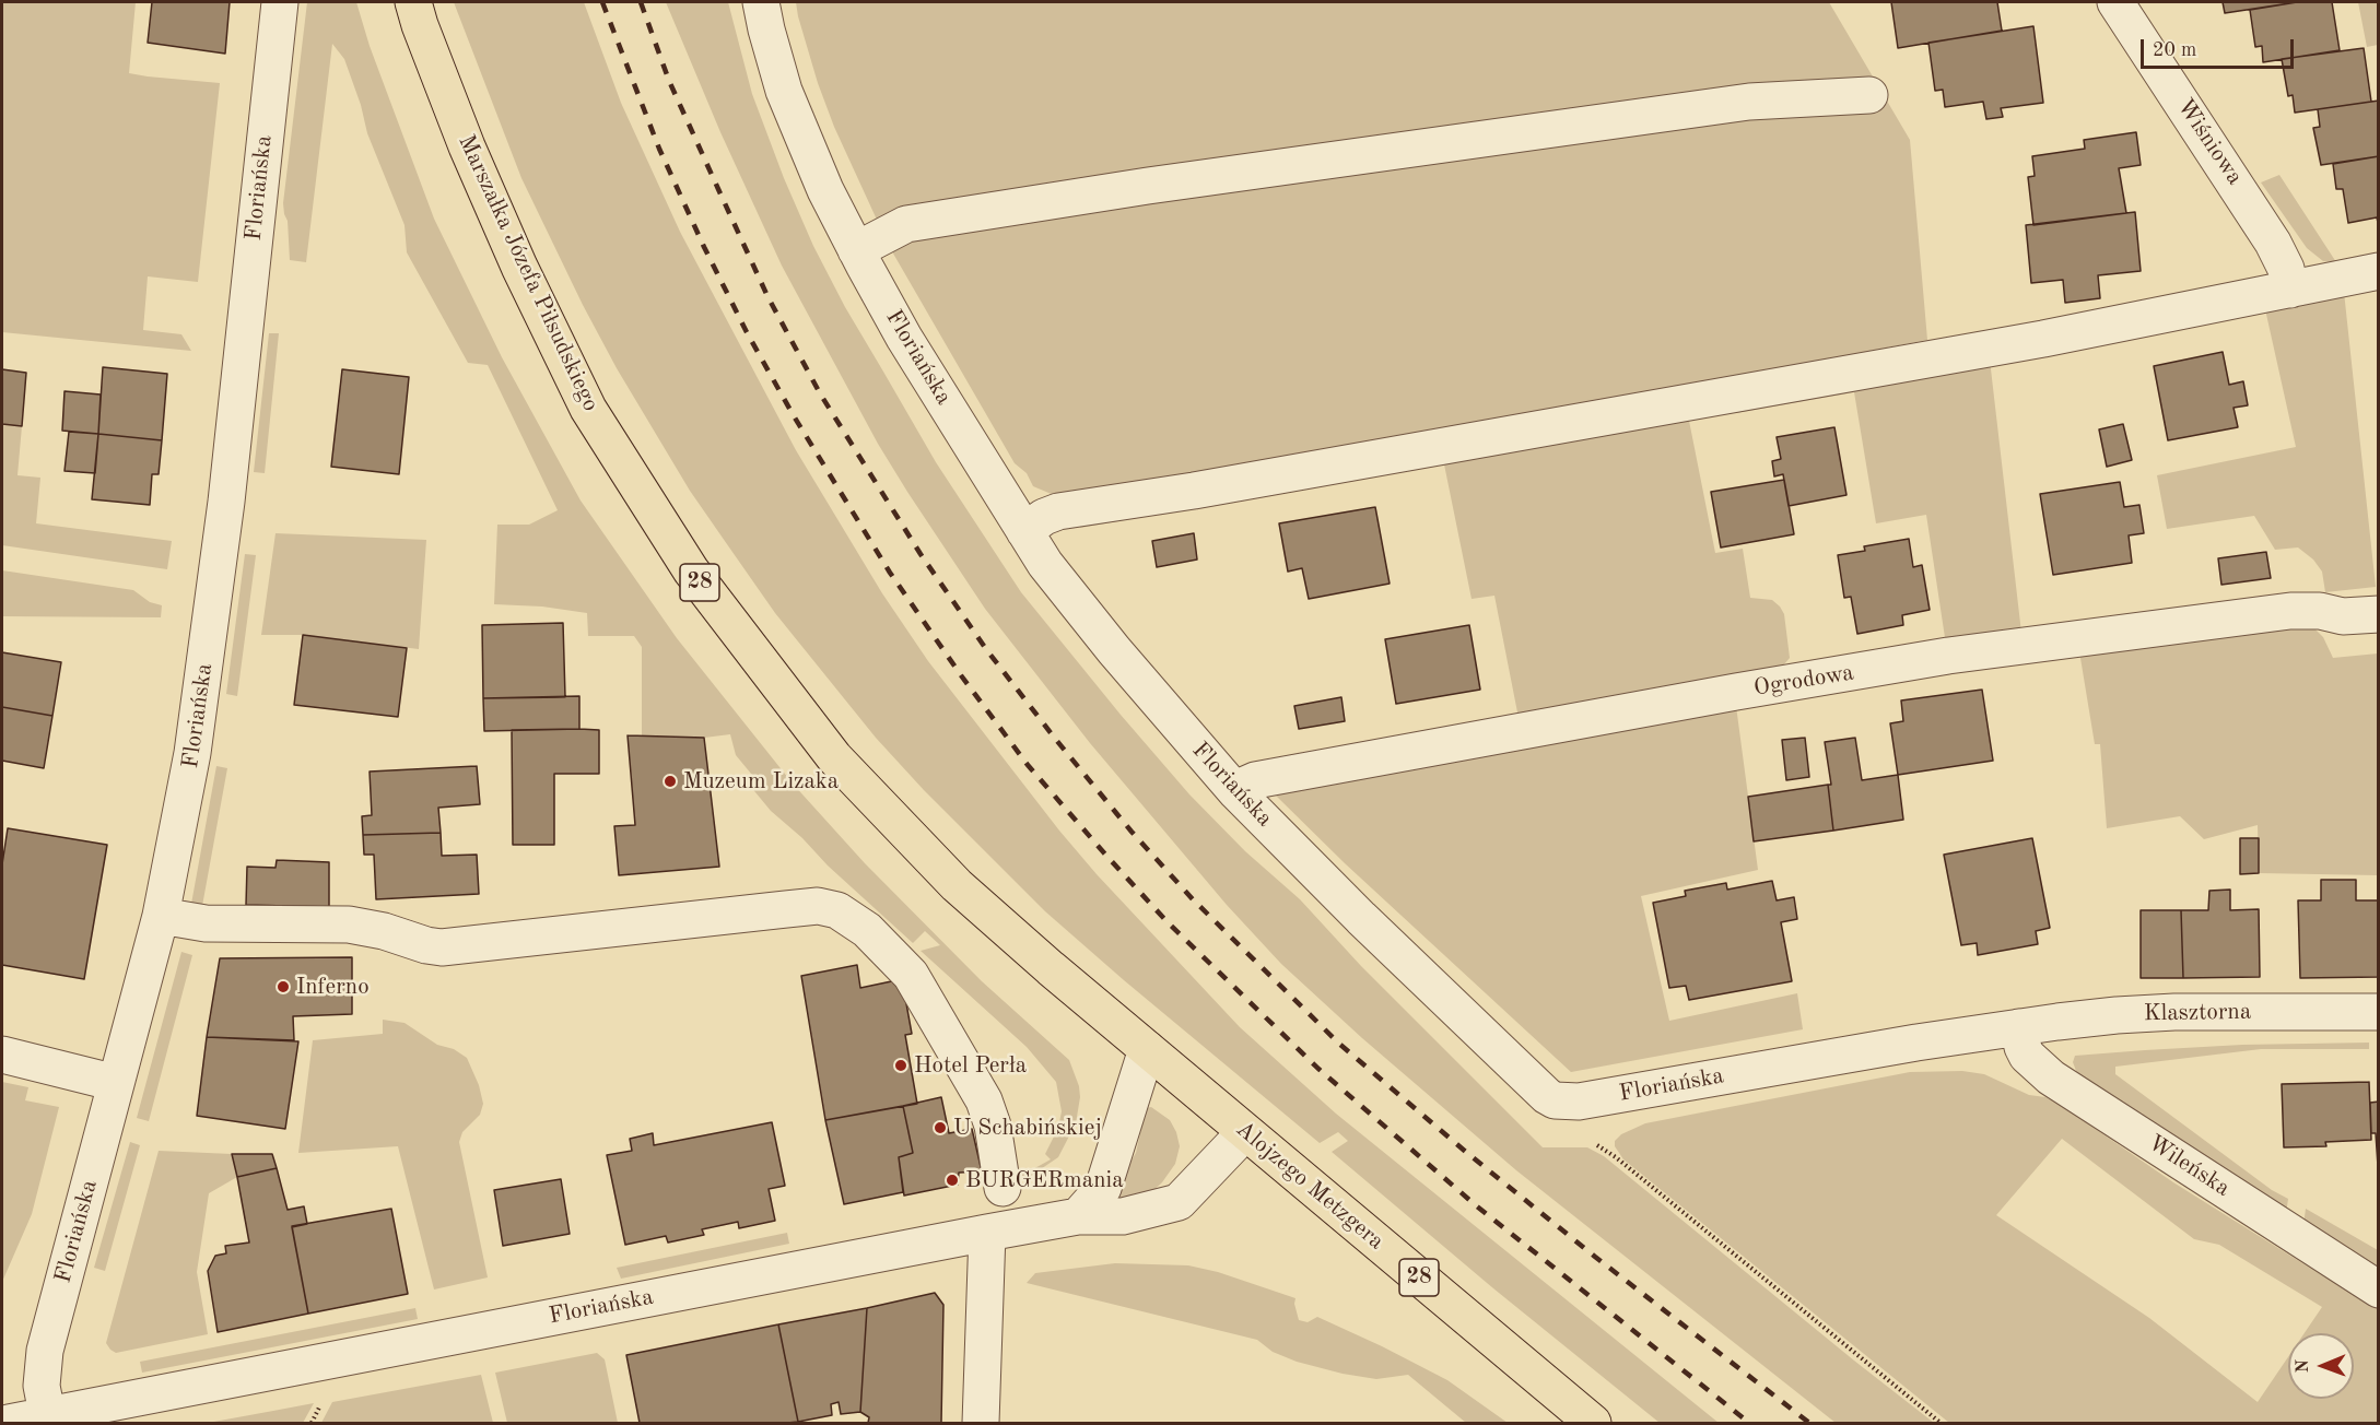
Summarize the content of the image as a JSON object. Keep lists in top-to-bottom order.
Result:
{
  "streets": {
    "main road": ["Marszałka Józefa Piłsudskiego", "28", "Alojzego Metzgera"],
    "street": [
      "Wiśniowa",
      "Floriańska",
      "Ogrodowa",
      "Klasztorna",
      "Wileńska"
    ]
  },
  "crossings": [
    ["Floriańska", "Ogrodowa"],
    ["Floriańska", "Klasztorna"],
    ["Floriańska", "Wileńska"],
    ["Floriańska", "Alojzego Metzgera"],
    ["Marszałka Józefa Piłsudskiego", "Alojzego Metzgera"],
    ["Klasztorna", "Wileńska"]
  ],
  "places": [
    "Muzeum Lizaka",
    "Inferno",
    "Hotel Perła",
    "U Schabińskiej",
    "BURGERmania"
  ],
  "scale_bar": "20 m",
  "north": "left"
}
